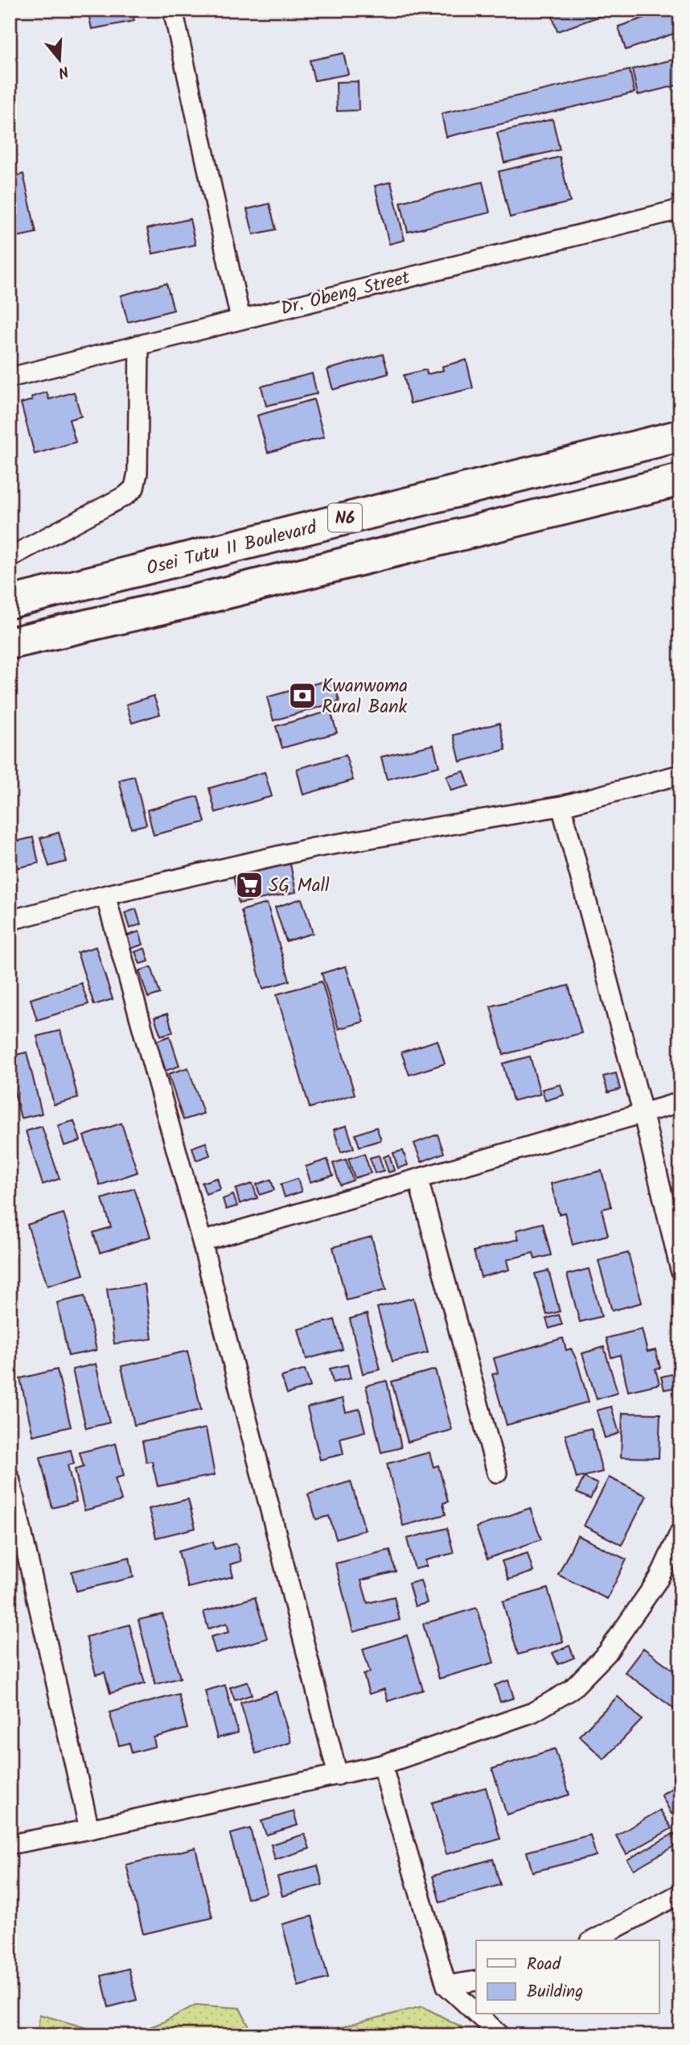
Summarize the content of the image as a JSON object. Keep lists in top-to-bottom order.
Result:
{
  "streets": {
    "highway": ["N6", "Osei Tutu II Boulevard"],
    "street": ["Dr. Obeng Street"]
  },
  "places": {
    "bank": ["Kwanwoma Rural Bank"],
    "supermarket": ["SG Mall"]
  },
  "legend": ["Road", "Building"],
  "north": "bottom"
}
